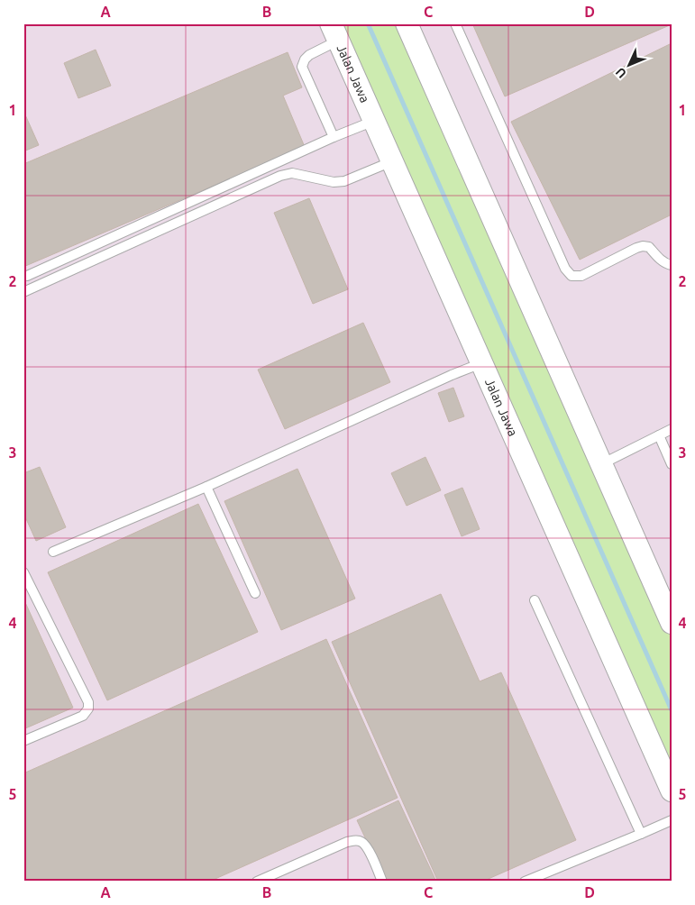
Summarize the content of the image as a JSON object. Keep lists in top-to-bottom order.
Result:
{
  "streets": {
    "street": ["Jalan Jawa"]
  },
  "north": "bottom left",
  "grid": {
    "columns": [
      "A",
      "B",
      "C",
      "D"
    ],
    "rows": [
      "1",
      "2",
      "3",
      "4",
      "5"
    ]
  }
}
